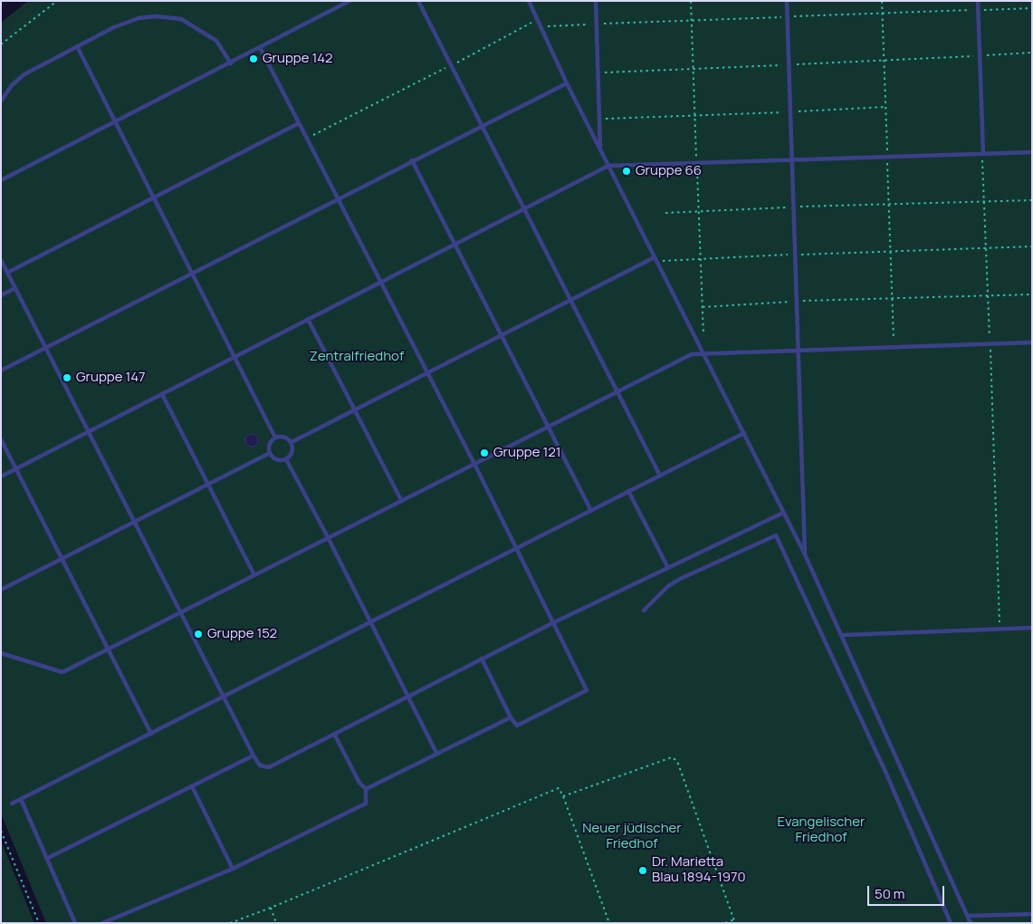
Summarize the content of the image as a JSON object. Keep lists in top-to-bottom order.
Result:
{
  "parks": ["Zentralfriedhof", "Evangelischer Friedhof", "Neuer jüdischer Friedhof"],
  "places": [
    "Gruppe 142",
    "Gruppe 66",
    "Gruppe 147",
    "Gruppe 121",
    "Gruppe 152",
    "Dr. Marietta Blau 1894-1970"
  ],
  "scale_bar": "50 m"
}
